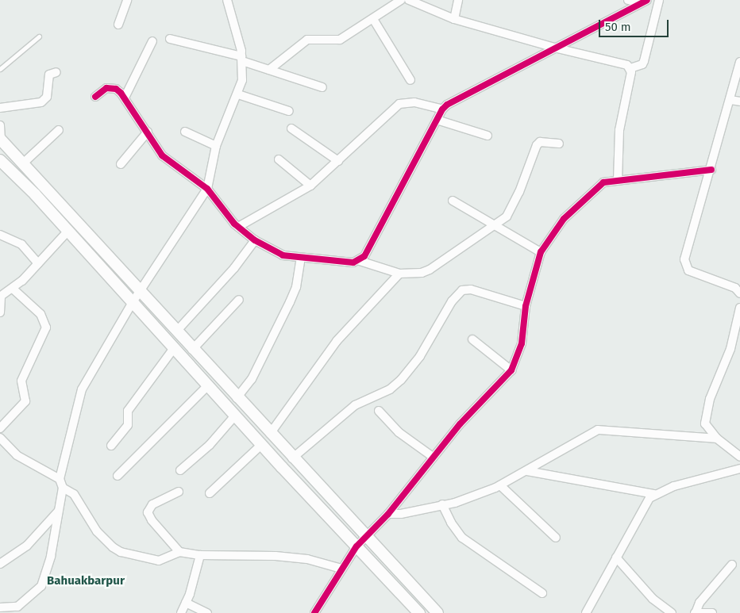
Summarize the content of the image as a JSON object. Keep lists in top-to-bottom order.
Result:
{
  "districts": ["Bahuakbarpur"],
  "scale_bar": "50 m"
}
